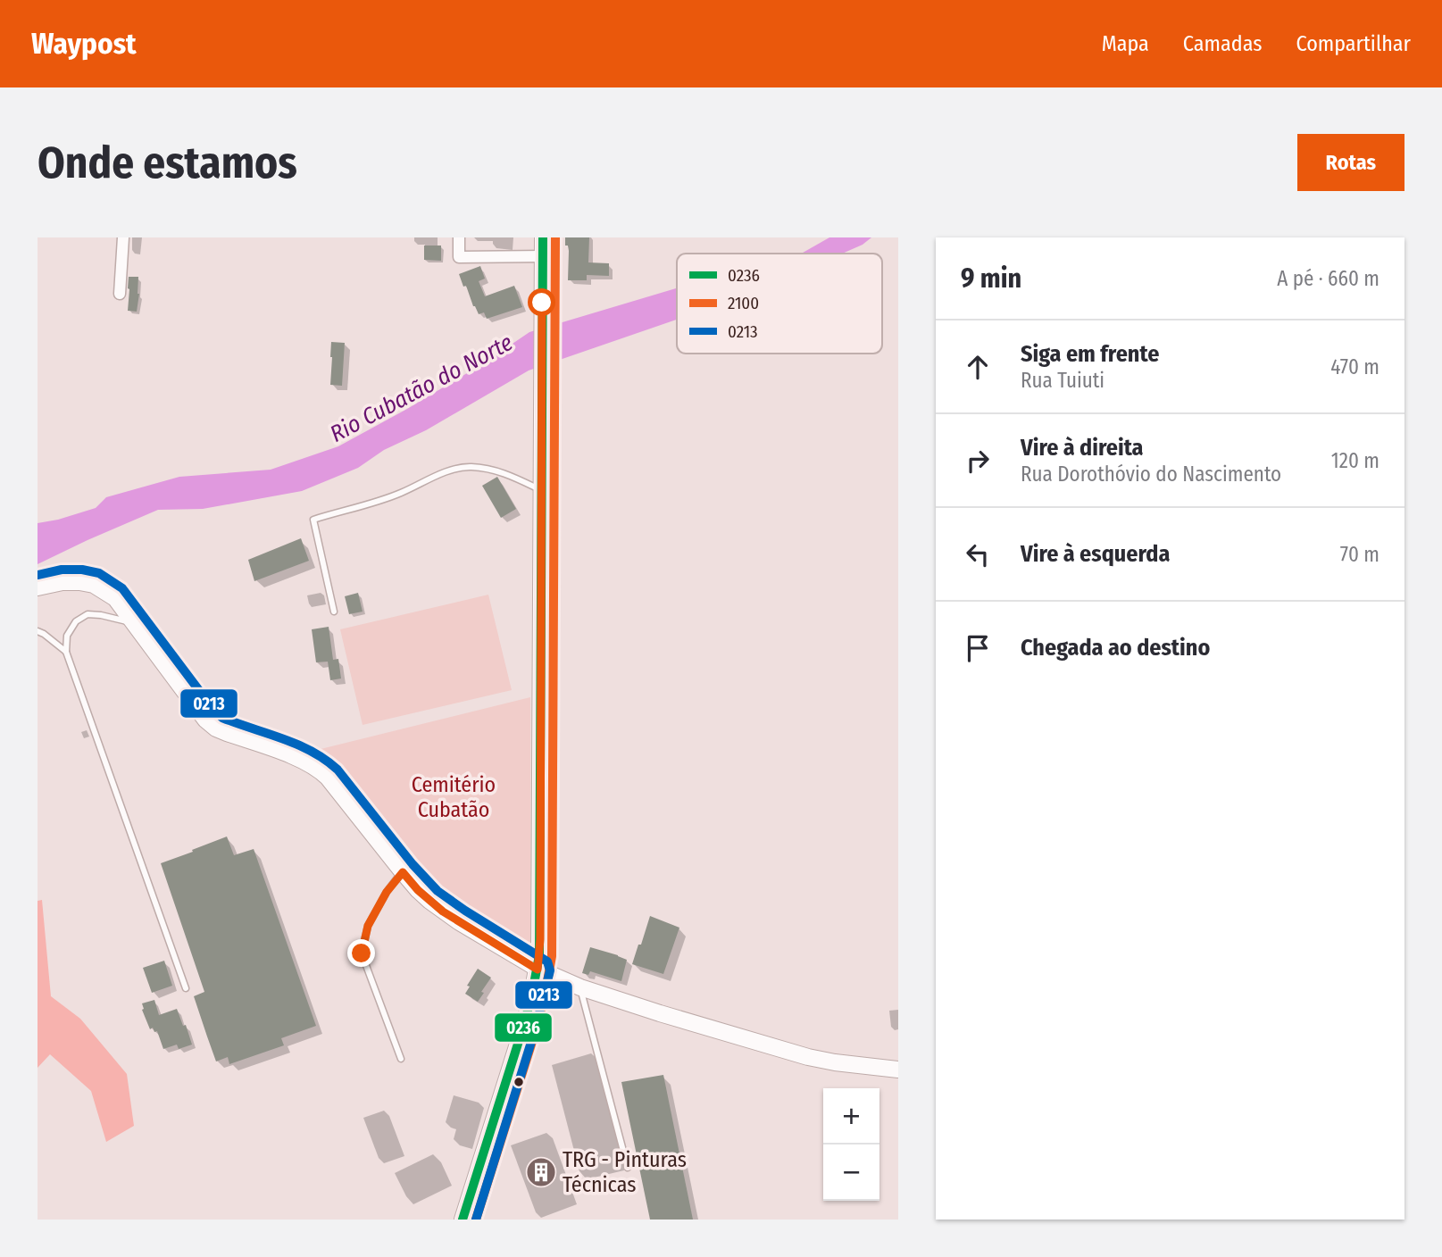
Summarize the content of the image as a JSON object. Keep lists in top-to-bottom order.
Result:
{
  "water": ["Rio Cubatão do Norte"],
  "parks": ["Cemitério Cubatão"],
  "places": {
    "building": ["TRG - Pinturas Técnicas"]
  },
  "lines": ["transit line 0236", "transit line 2100", "transit line 0213"],
  "legend": ["0236", "2100", "0213"],
  "page": {
    "header": "Waypost",
    "nav": ["Mapa", "Camadas", "Compartilhar"],
    "buttons": "Rotas",
    "title": "Onde estamos",
    "heading": ["9 min", "A pé · 660 m"],
    "list": [
      ["Siga em frente", "Rua Tuiuti", "470 m"],
      ["Vire à direita", "Rua Dorothóvio do Nascimento", "120 m"],
      ["Vire à esquerda", "70 m"],
      "Chegada ao destino"
    ],
    "map_buttons": ["+", "−"]
  }
}
